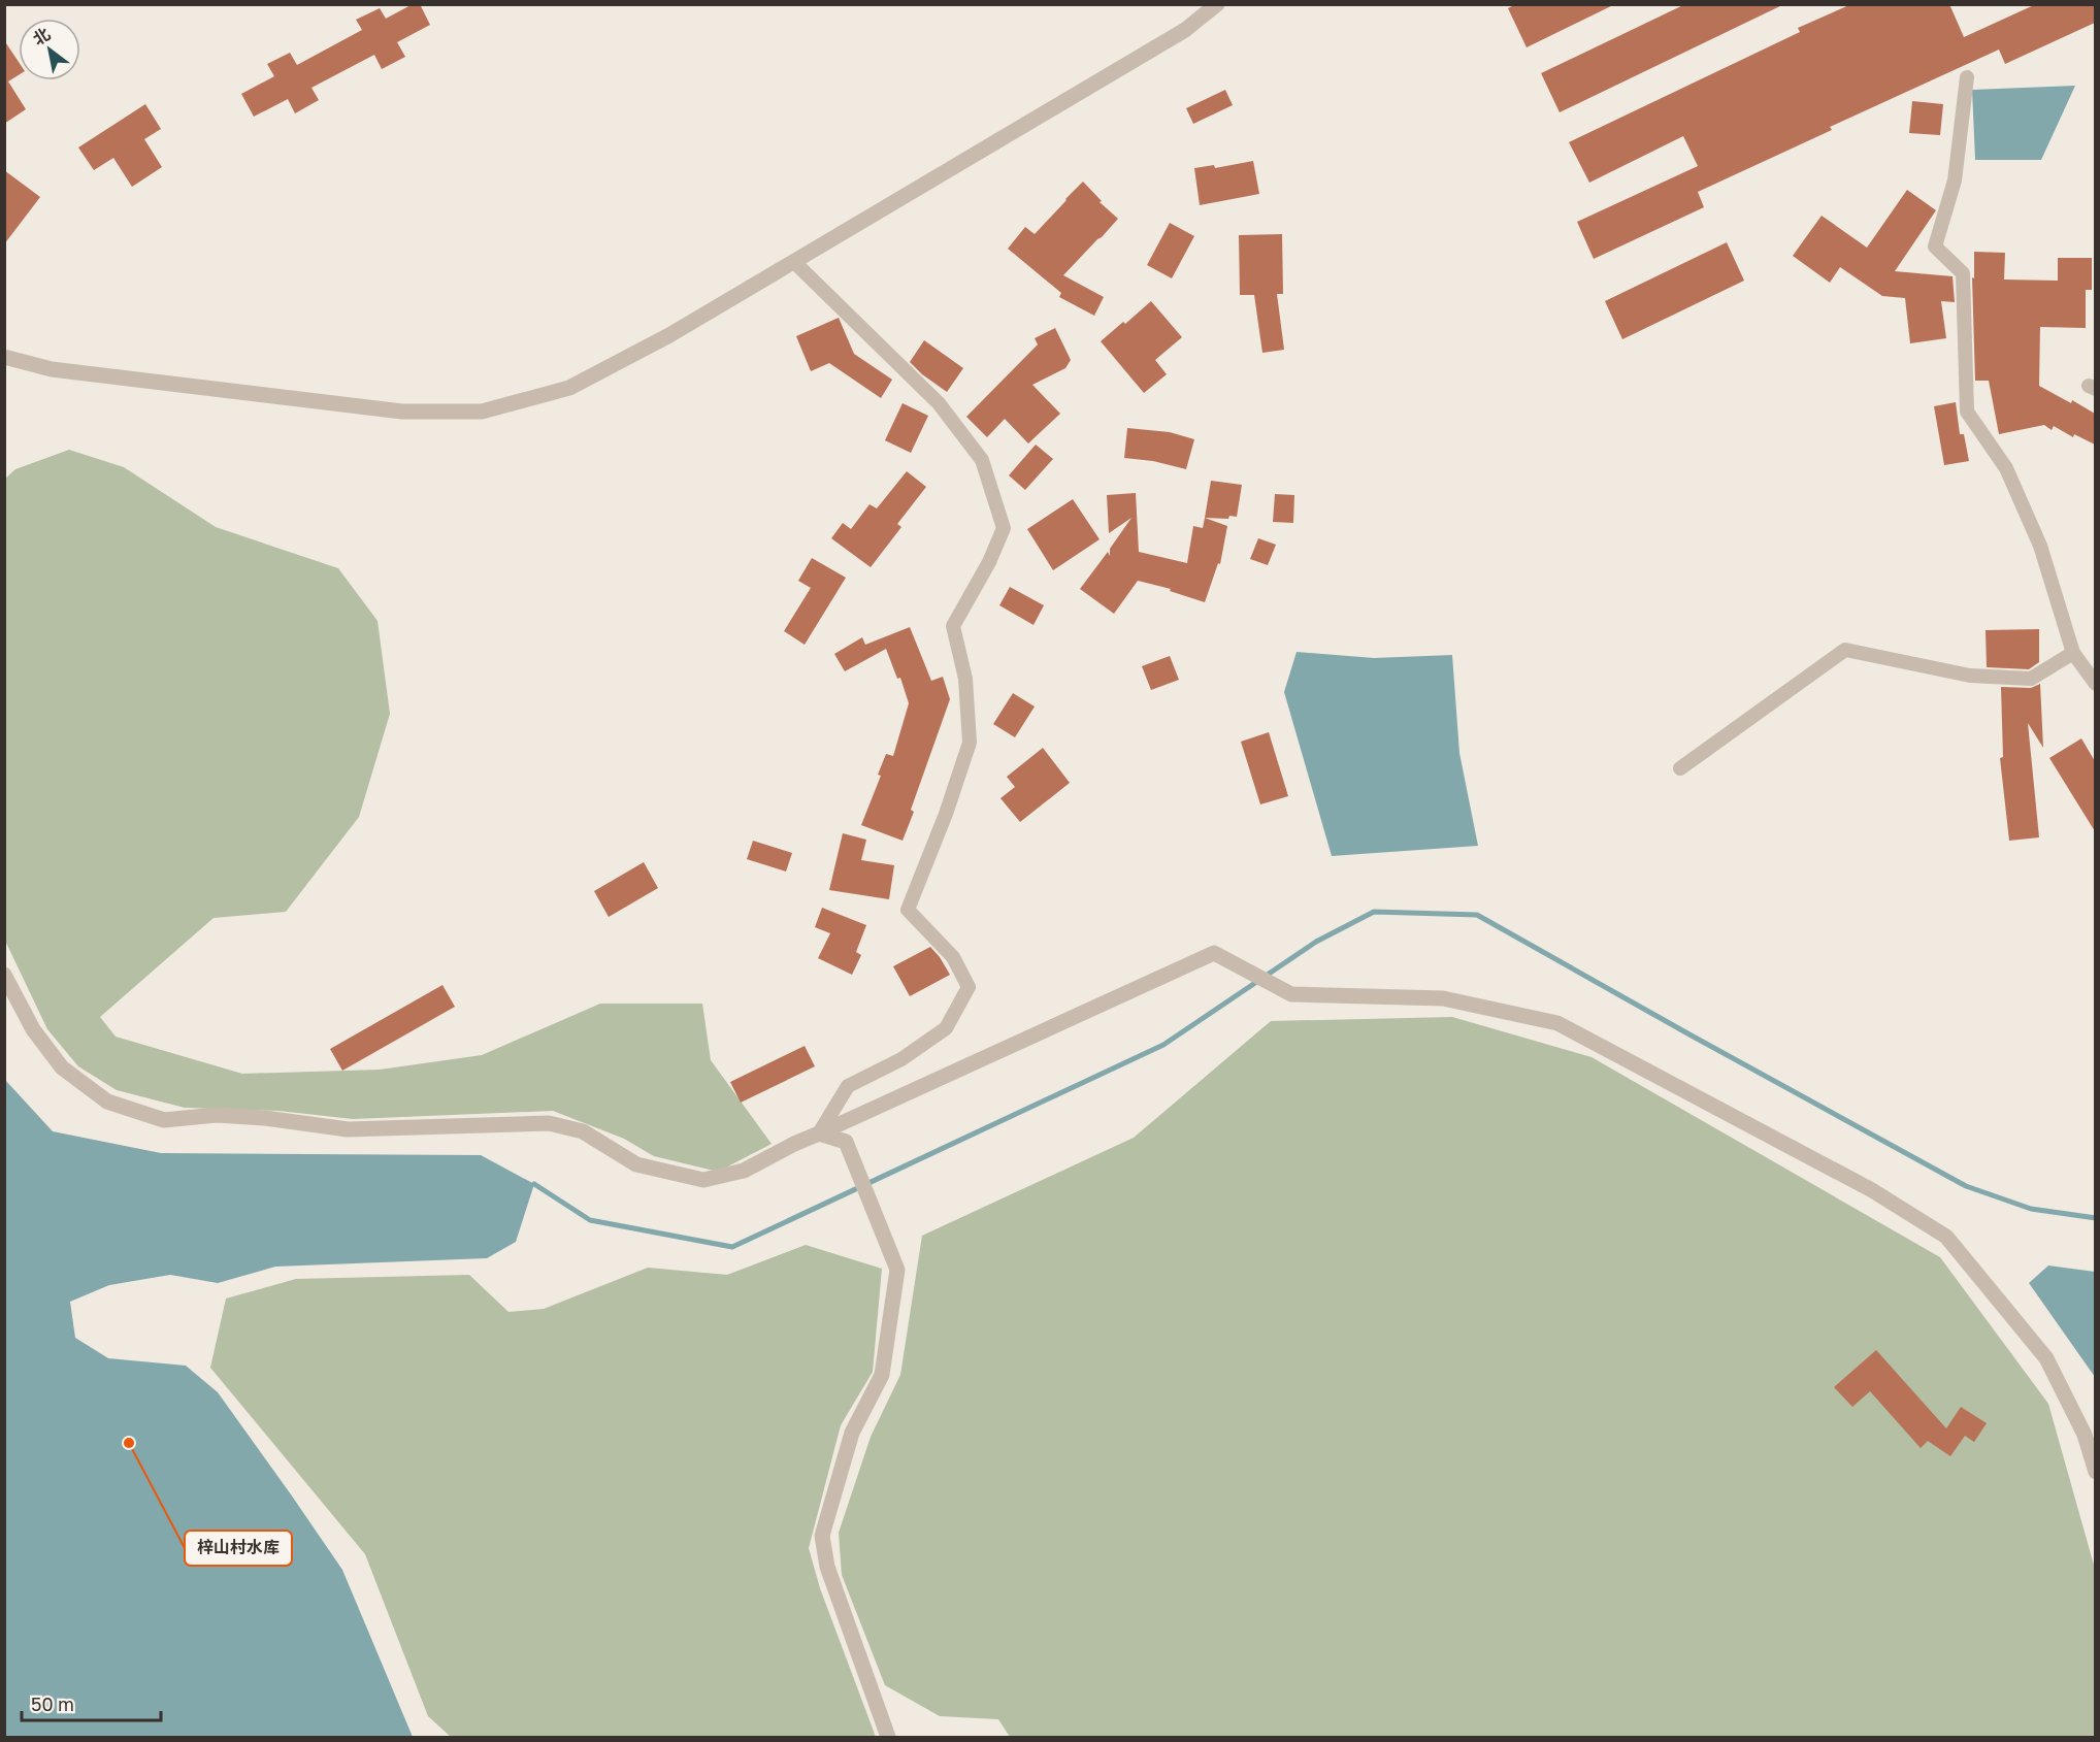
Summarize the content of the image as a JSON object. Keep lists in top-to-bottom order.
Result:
{
  "places": ["梓山村水库"],
  "scale_bar": "50 m",
  "north": "top left"
}
